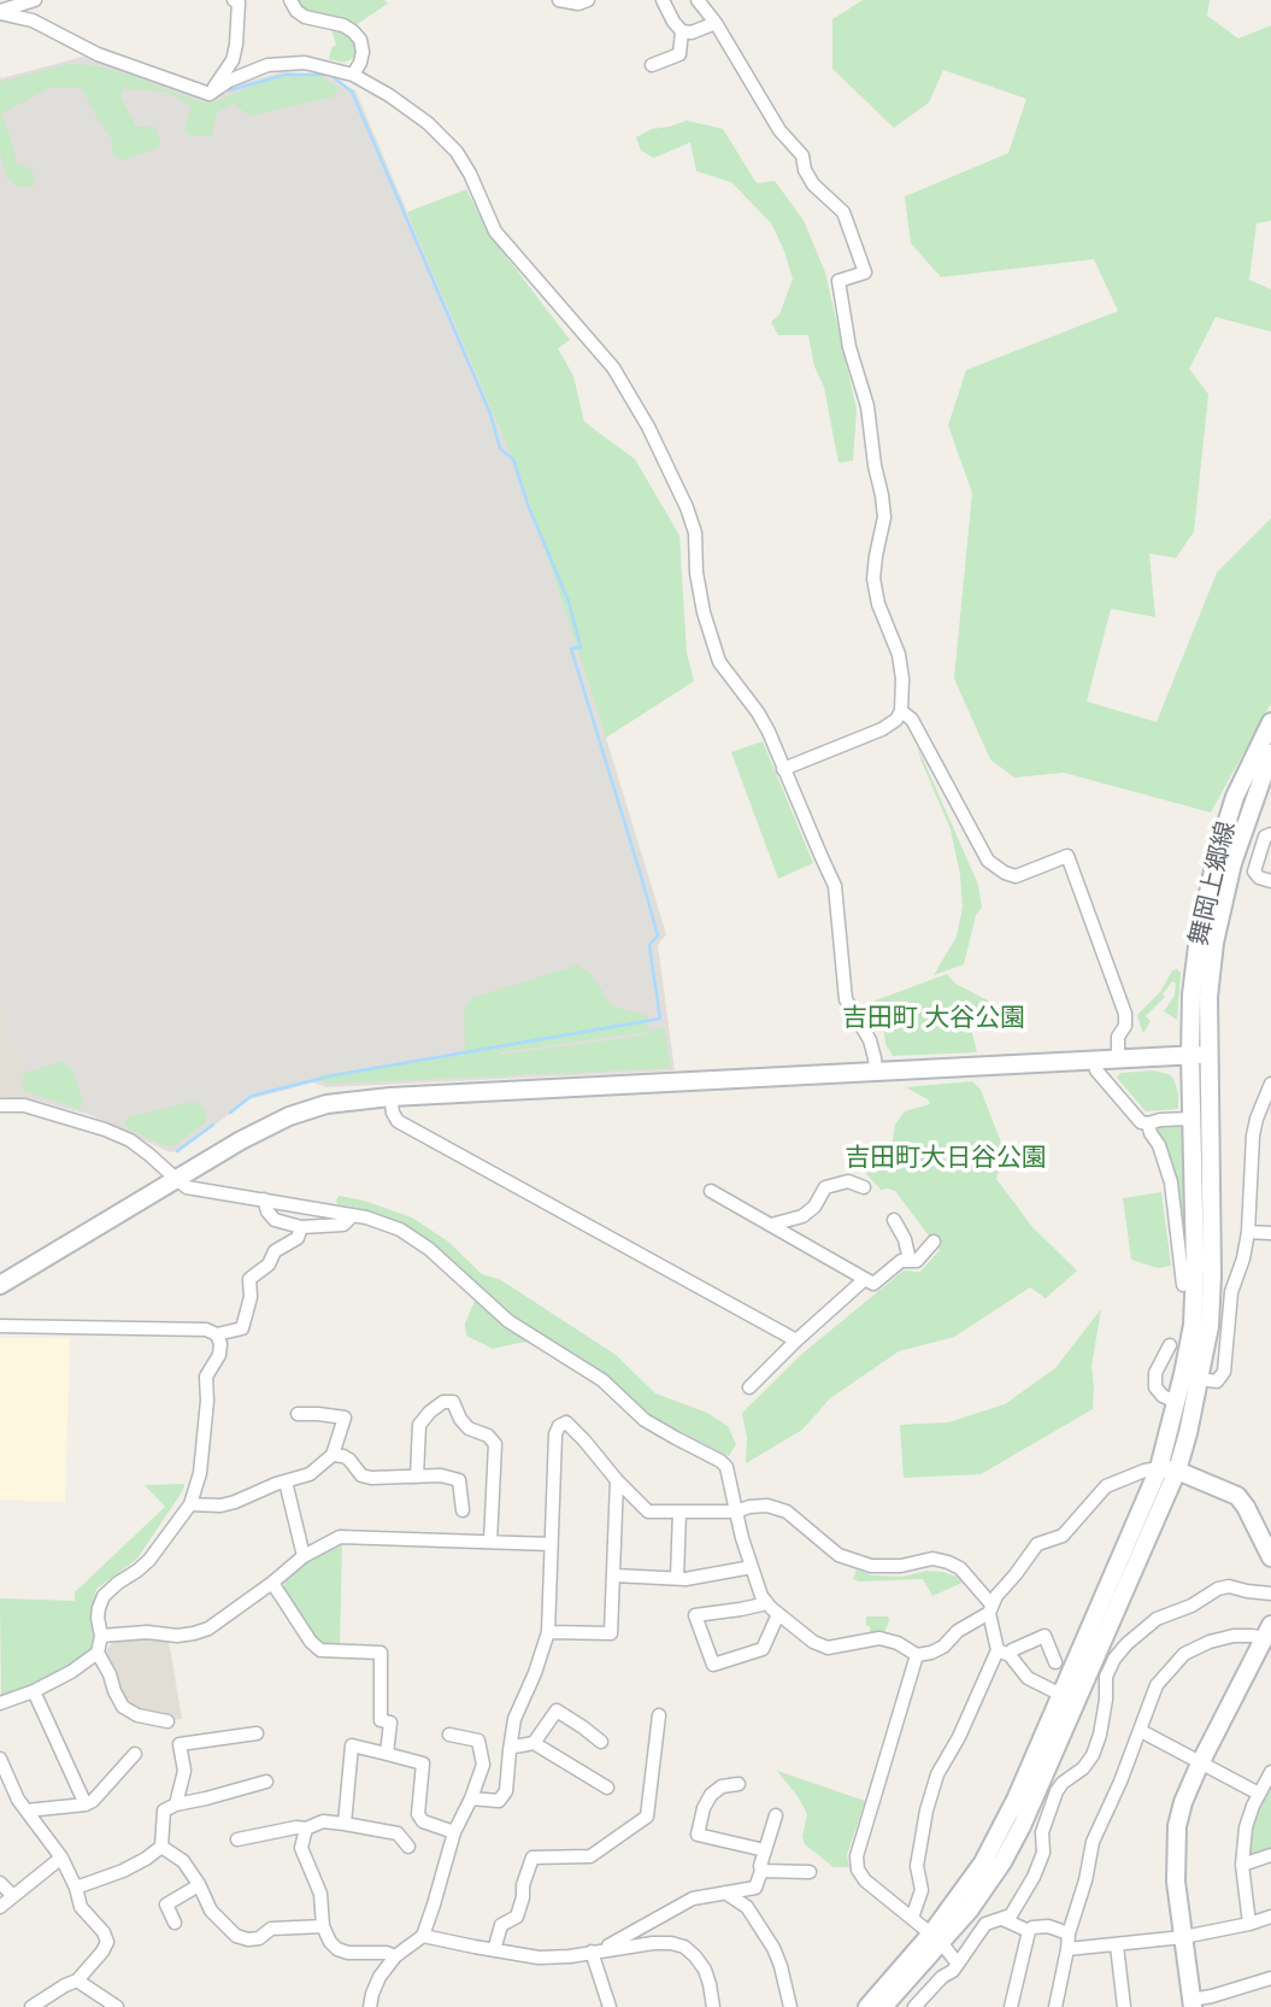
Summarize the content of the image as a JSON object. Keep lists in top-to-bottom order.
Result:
{
  "streets": {
    "street": ["舞岡上郷線"]
  },
  "parks": ["吉田町 大谷公園", "吉田町大日谷公園"]
}
